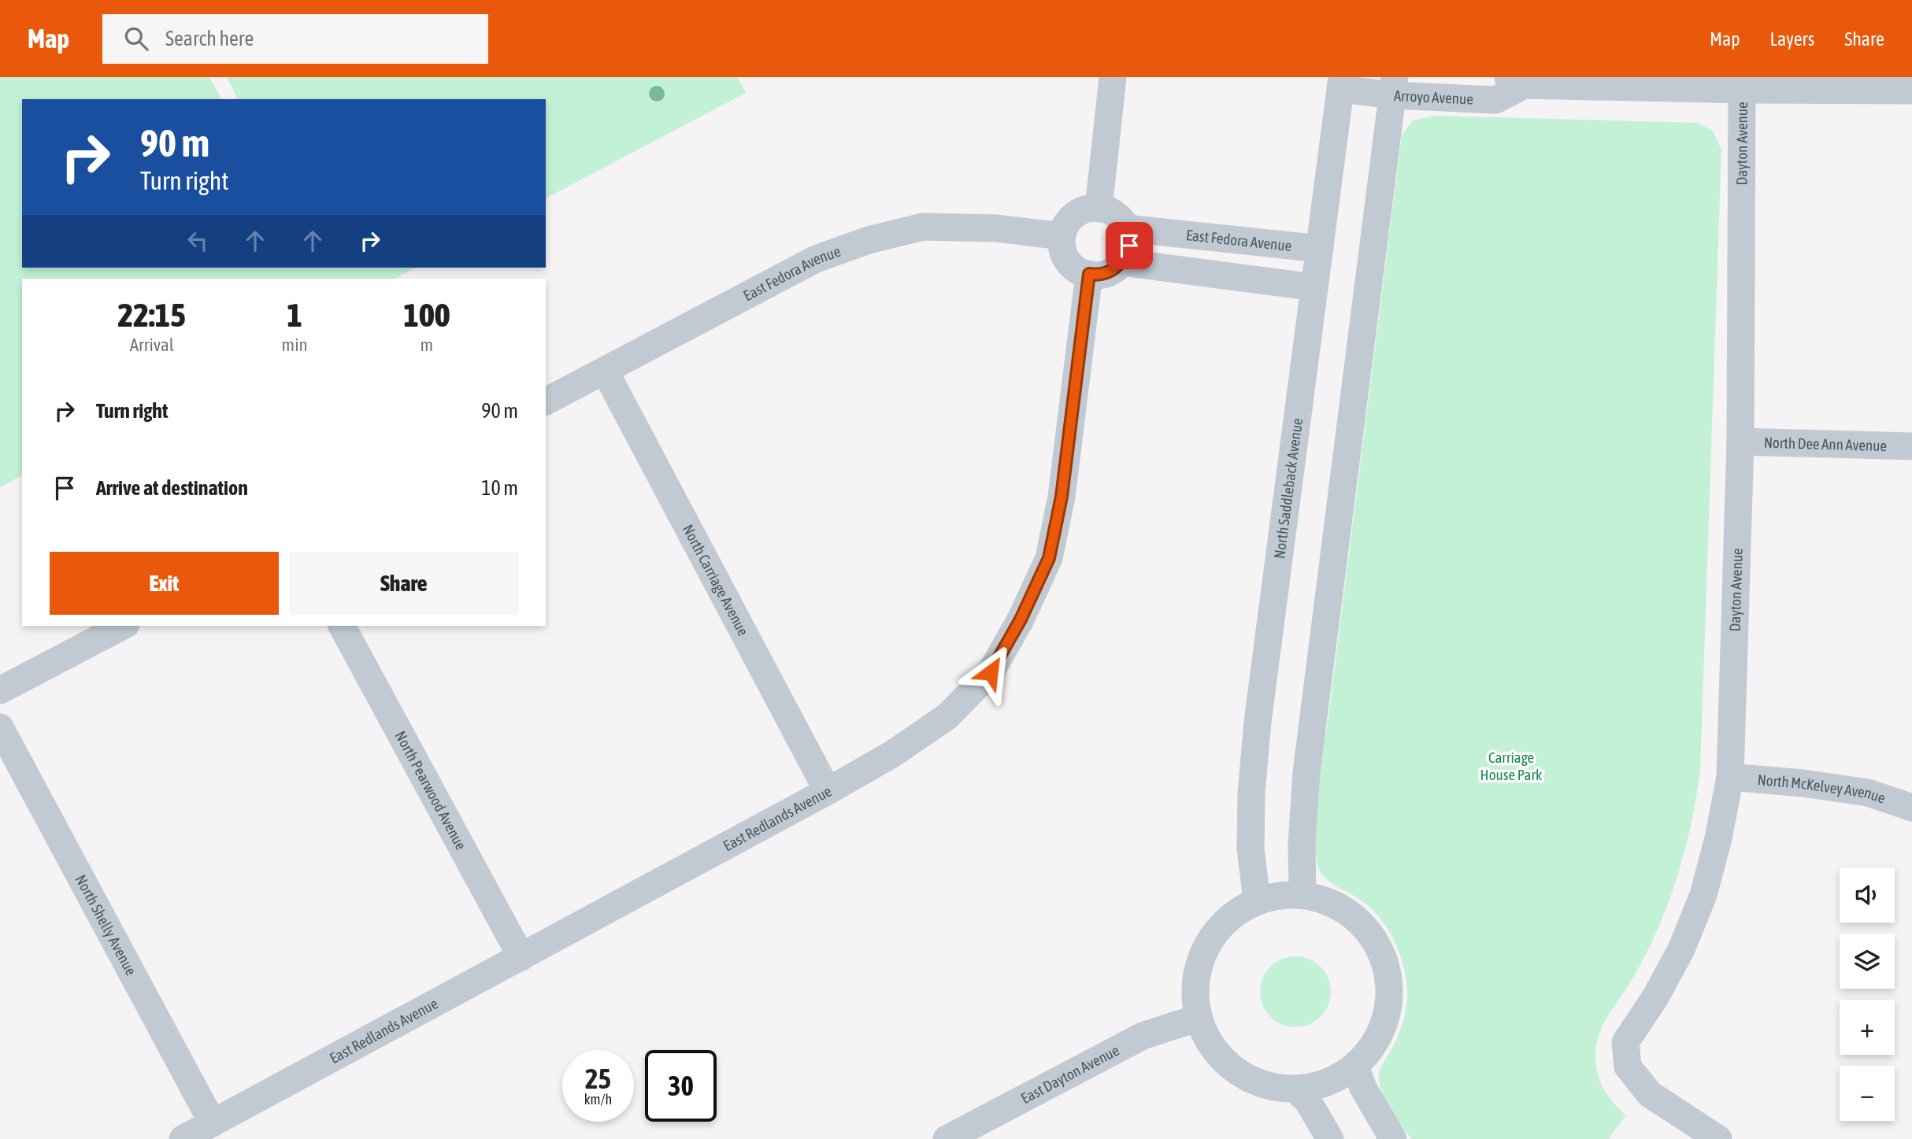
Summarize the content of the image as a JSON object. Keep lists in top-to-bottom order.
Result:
{
  "streets": {
    "street": [
      "Arroyo Avenue",
      "Dayton Avenue",
      "East Fedora Avenue",
      "North Dee Ann Avenue",
      "North Saddleback Avenue",
      "North Carriage Avenue",
      "North Pearwood Avenue",
      "North McKelvey Avenue",
      "East Redlands Avenue",
      "North Shelly Avenue",
      "East Dayton Avenue"
    ]
  },
  "crossings": [
    ["Arroyo Avenue", "Dayton Avenue"],
    ["Arroyo Avenue", "North Saddleback Avenue"],
    ["Dayton Avenue", "North Dee Ann Avenue"],
    ["Dayton Avenue", "North McKelvey Avenue"],
    ["East Fedora Avenue", "North Saddleback Avenue"],
    ["East Fedora Avenue", "North Carriage Avenue"],
    ["East Fedora Avenue", "East Redlands Avenue"],
    ["North Saddleback Avenue", "East Dayton Avenue"],
    ["North Carriage Avenue", "East Redlands Avenue"],
    ["North Pearwood Avenue", "East Redlands Avenue"],
    ["East Redlands Avenue", "North Shelly Avenue"]
  ],
  "parks": ["Carriage House Park"],
  "page": {
    "header": "Map",
    "search": "Search here",
    "nav": ["Map", "Layers", "Share"],
    "turn": ["90 m", "Turn right"],
    "eta": [
      "22:15",
      "Arrival",
      "1",
      "min",
      "100",
      "m"
    ],
    "list": [
      {
        "name": "Turn right",
        "value": "90 m"
      },
      {
        "name": "Arrive at destination",
        "value": "10 m"
      }
    ],
    "buttons": ["Exit", "Share"],
    "map_buttons": ["+", "−"],
    "speed": "25 km/h",
    "limit": "30"
  }
}
